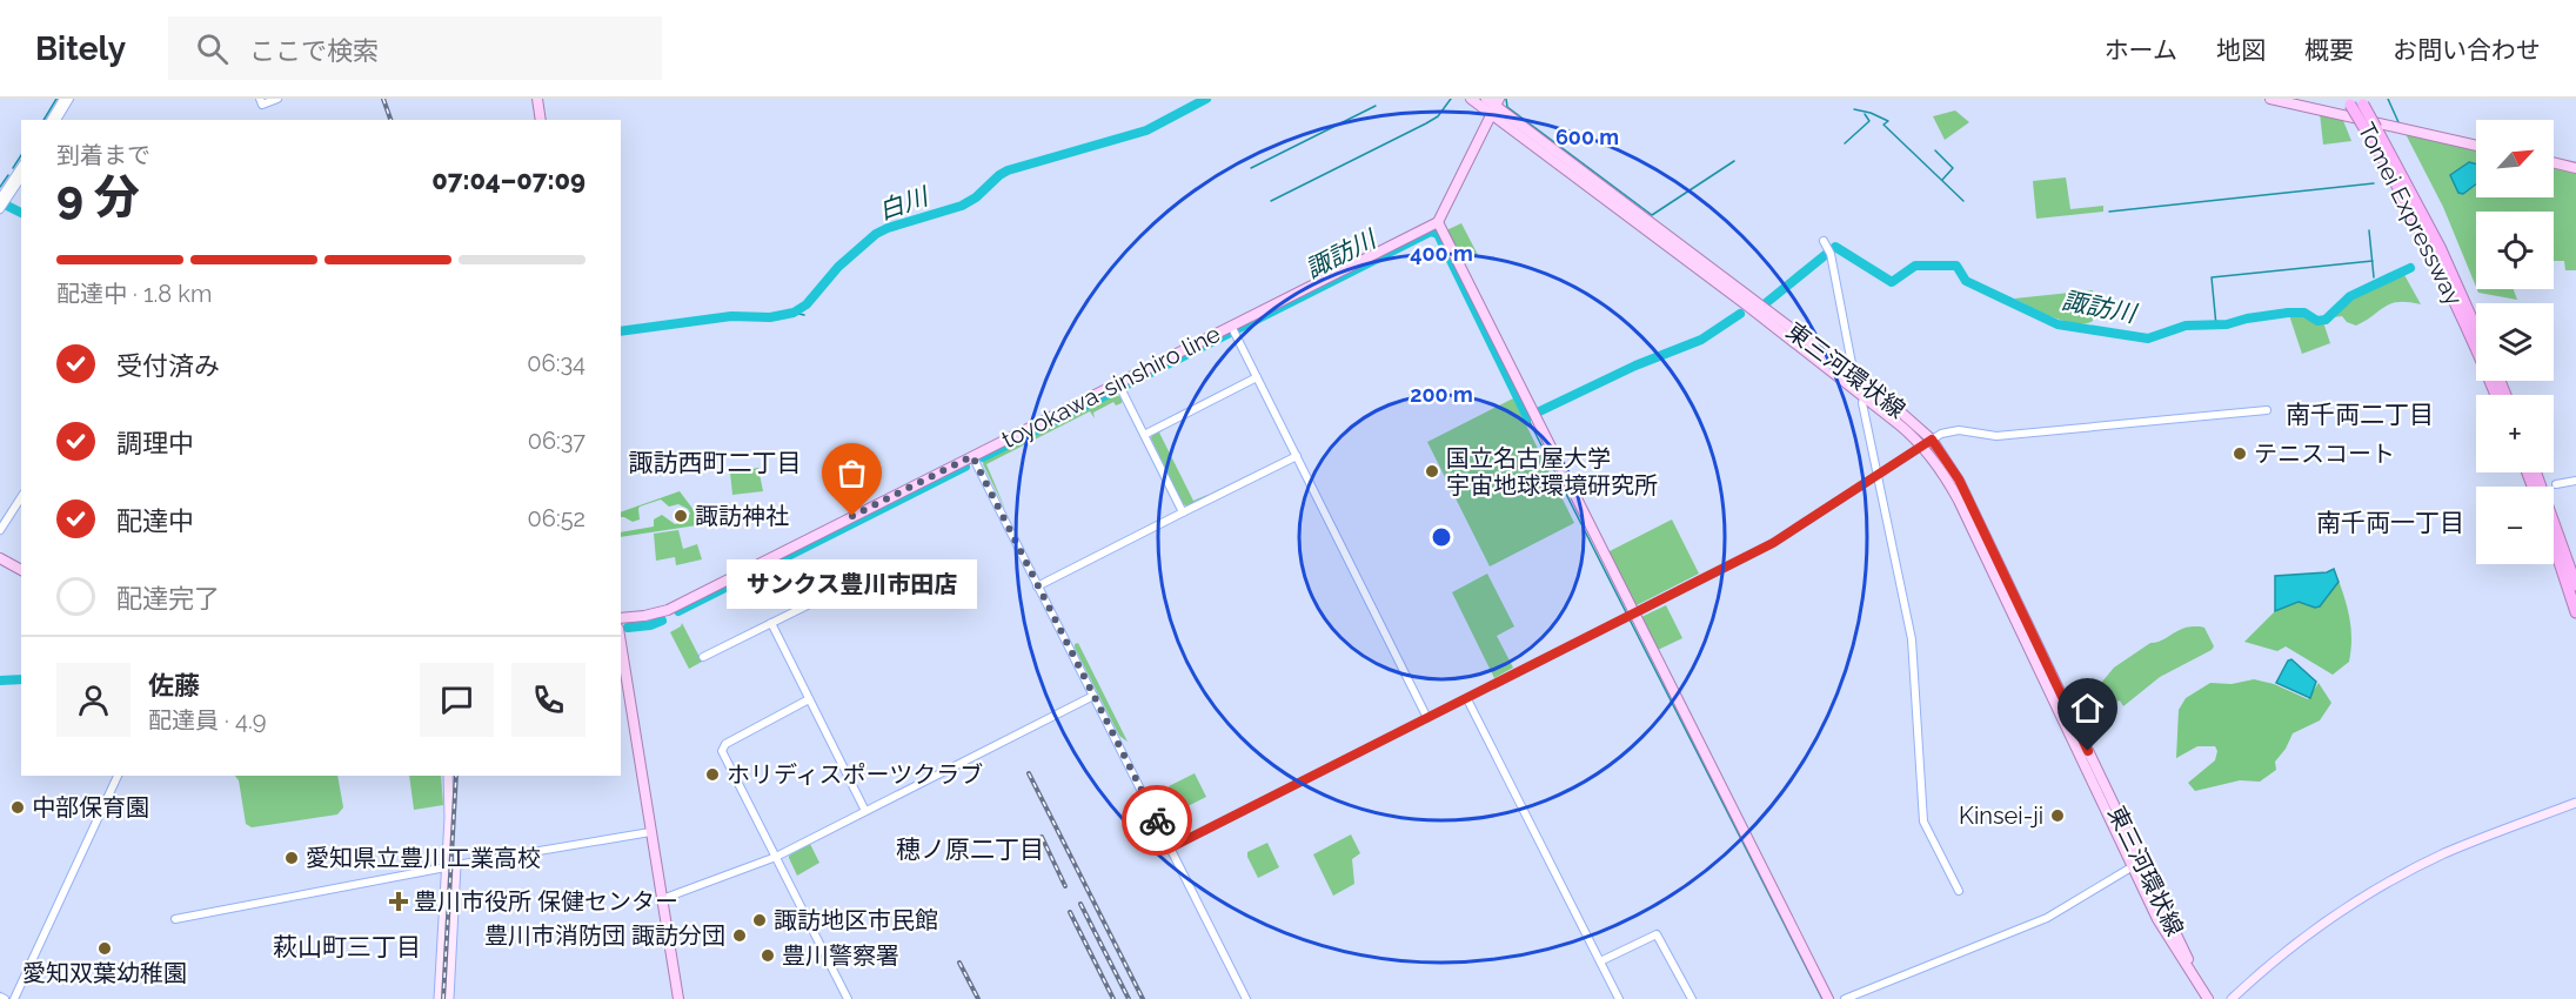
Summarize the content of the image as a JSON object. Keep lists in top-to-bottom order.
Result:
{
  "streets": {
    "highway": ["Tomei Expressway"],
    "main road": ["東三河環状線", "toyokawa-sinshiro line"]
  },
  "districts": [
    "南千両二丁目",
    "諏訪西町二丁目",
    "南千両一丁目",
    "穂ノ原二丁目",
    "萩山町三丁目"
  ],
  "water": ["白川", "諏訪川"],
  "places": {
    "other": [
      "テニスコート",
      "国立名古屋大学 宇宙地球環境研究所",
      "諏訪神社",
      "サンクス豊川市田店",
      "ホリディスポーツクラブ",
      "中部保育園",
      "Kinsei-ji",
      "愛知県立豊川工業高校",
      "諏訪地区市民館",
      "豊川市消防団 諏訪分団",
      "愛知双葉幼稚園",
      "豊川警察署"
    ],
    "health": ["豊川市役所 保健センター"]
  },
  "north": "top right",
  "page": {
    "header": "Bitely",
    "search": "ここで検索",
    "nav": [
      "ホーム",
      "地図",
      "概要",
      "お問い合わせ"
    ],
    "map_buttons": ["+", "−"],
    "heading": ["9 分", "到着まで", "07:04–07:09"],
    "panel": ["佐藤", "配達員 · 4.9"],
    "bar": "配達中 · 1.8 km",
    "list": [
      ["受付済み", "06:34"],
      ["調理中", "06:37"],
      ["配達中", "06:52"],
      "配達完了"
    ],
    "bubble": "サンクス豊川市田店"
  },
  "rings": ["600 m", "400 m", "200 m"]
}
